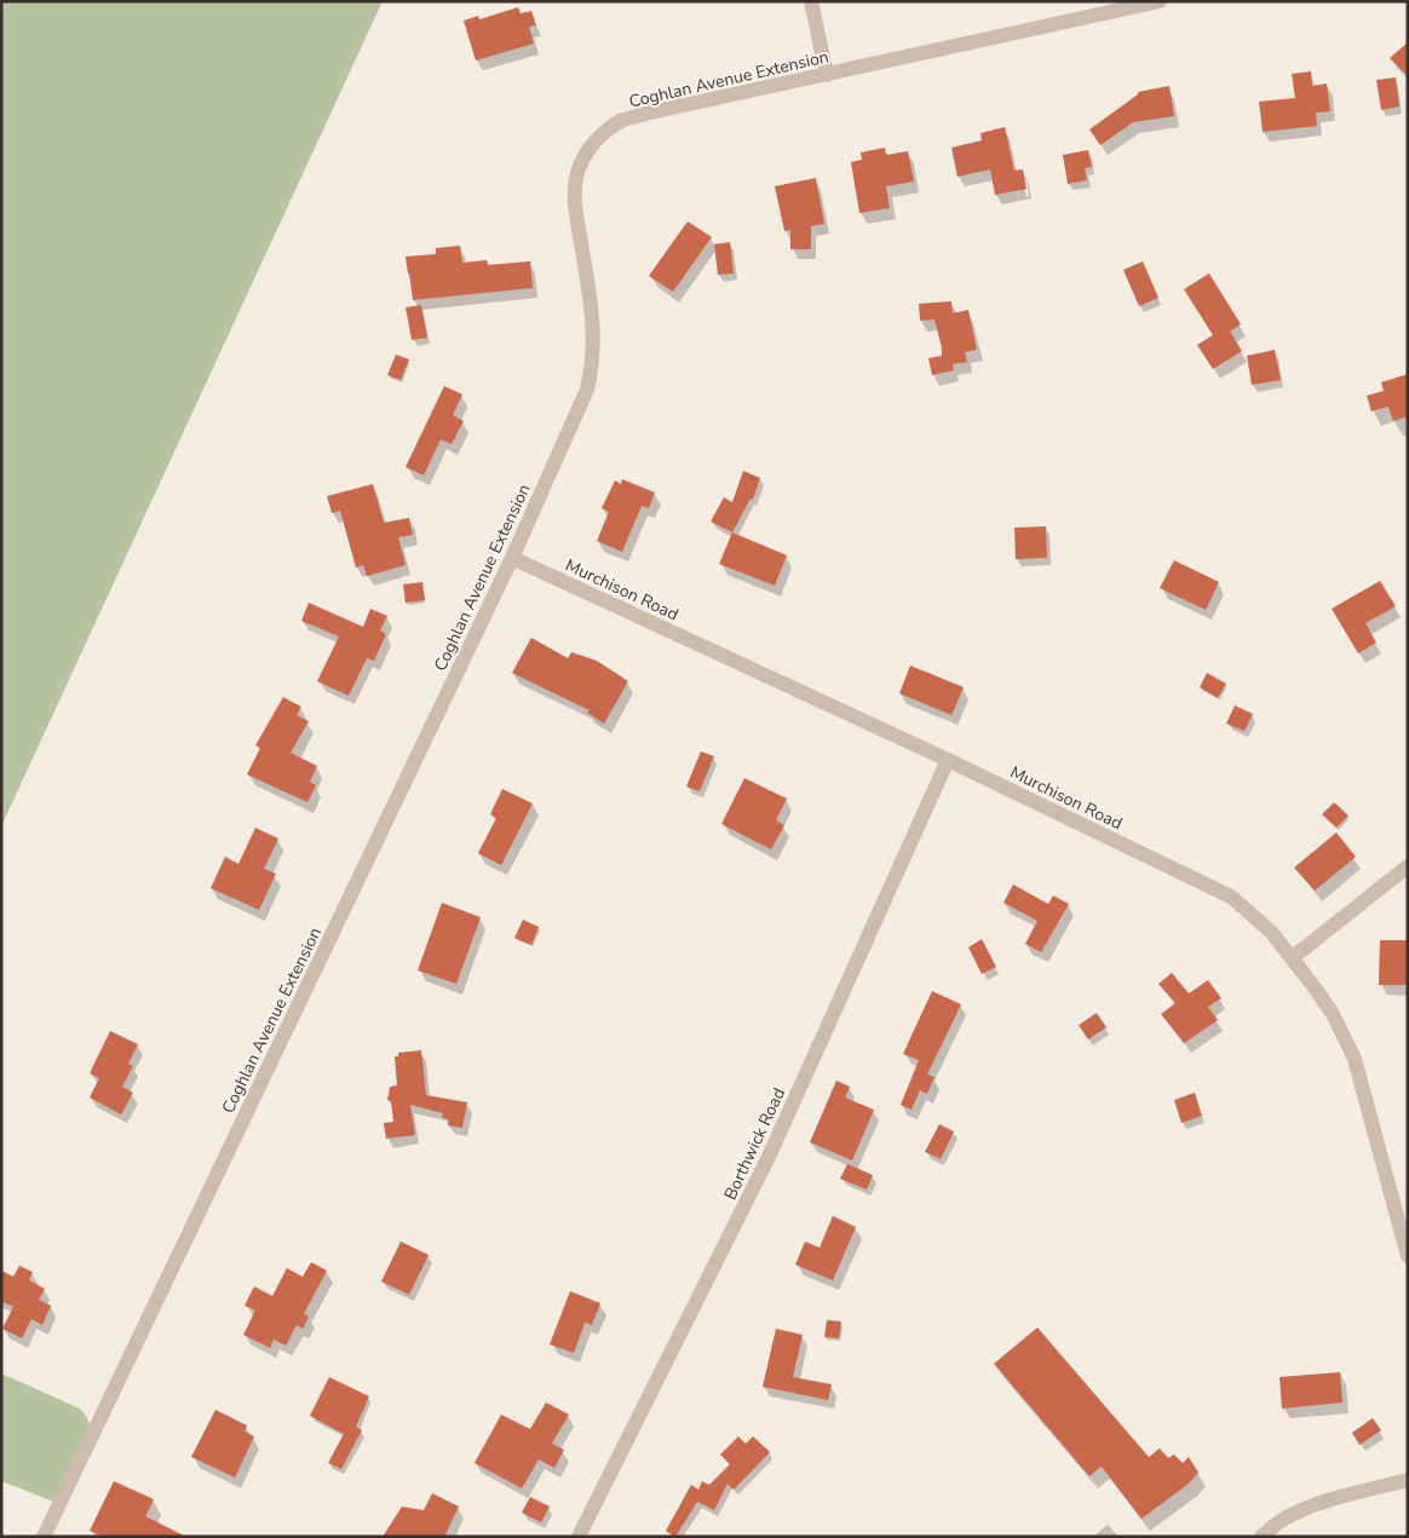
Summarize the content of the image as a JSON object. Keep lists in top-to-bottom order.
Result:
{
  "streets": {
    "street": ["Coghlan Avenue Extension", "Murchison Road", "Borthwick Road"]
  },
  "crossings": [
    ["Coghlan Avenue Extension", "Murchison Road"],
    ["Murchison Road", "Borthwick Road"]
  ]
}
